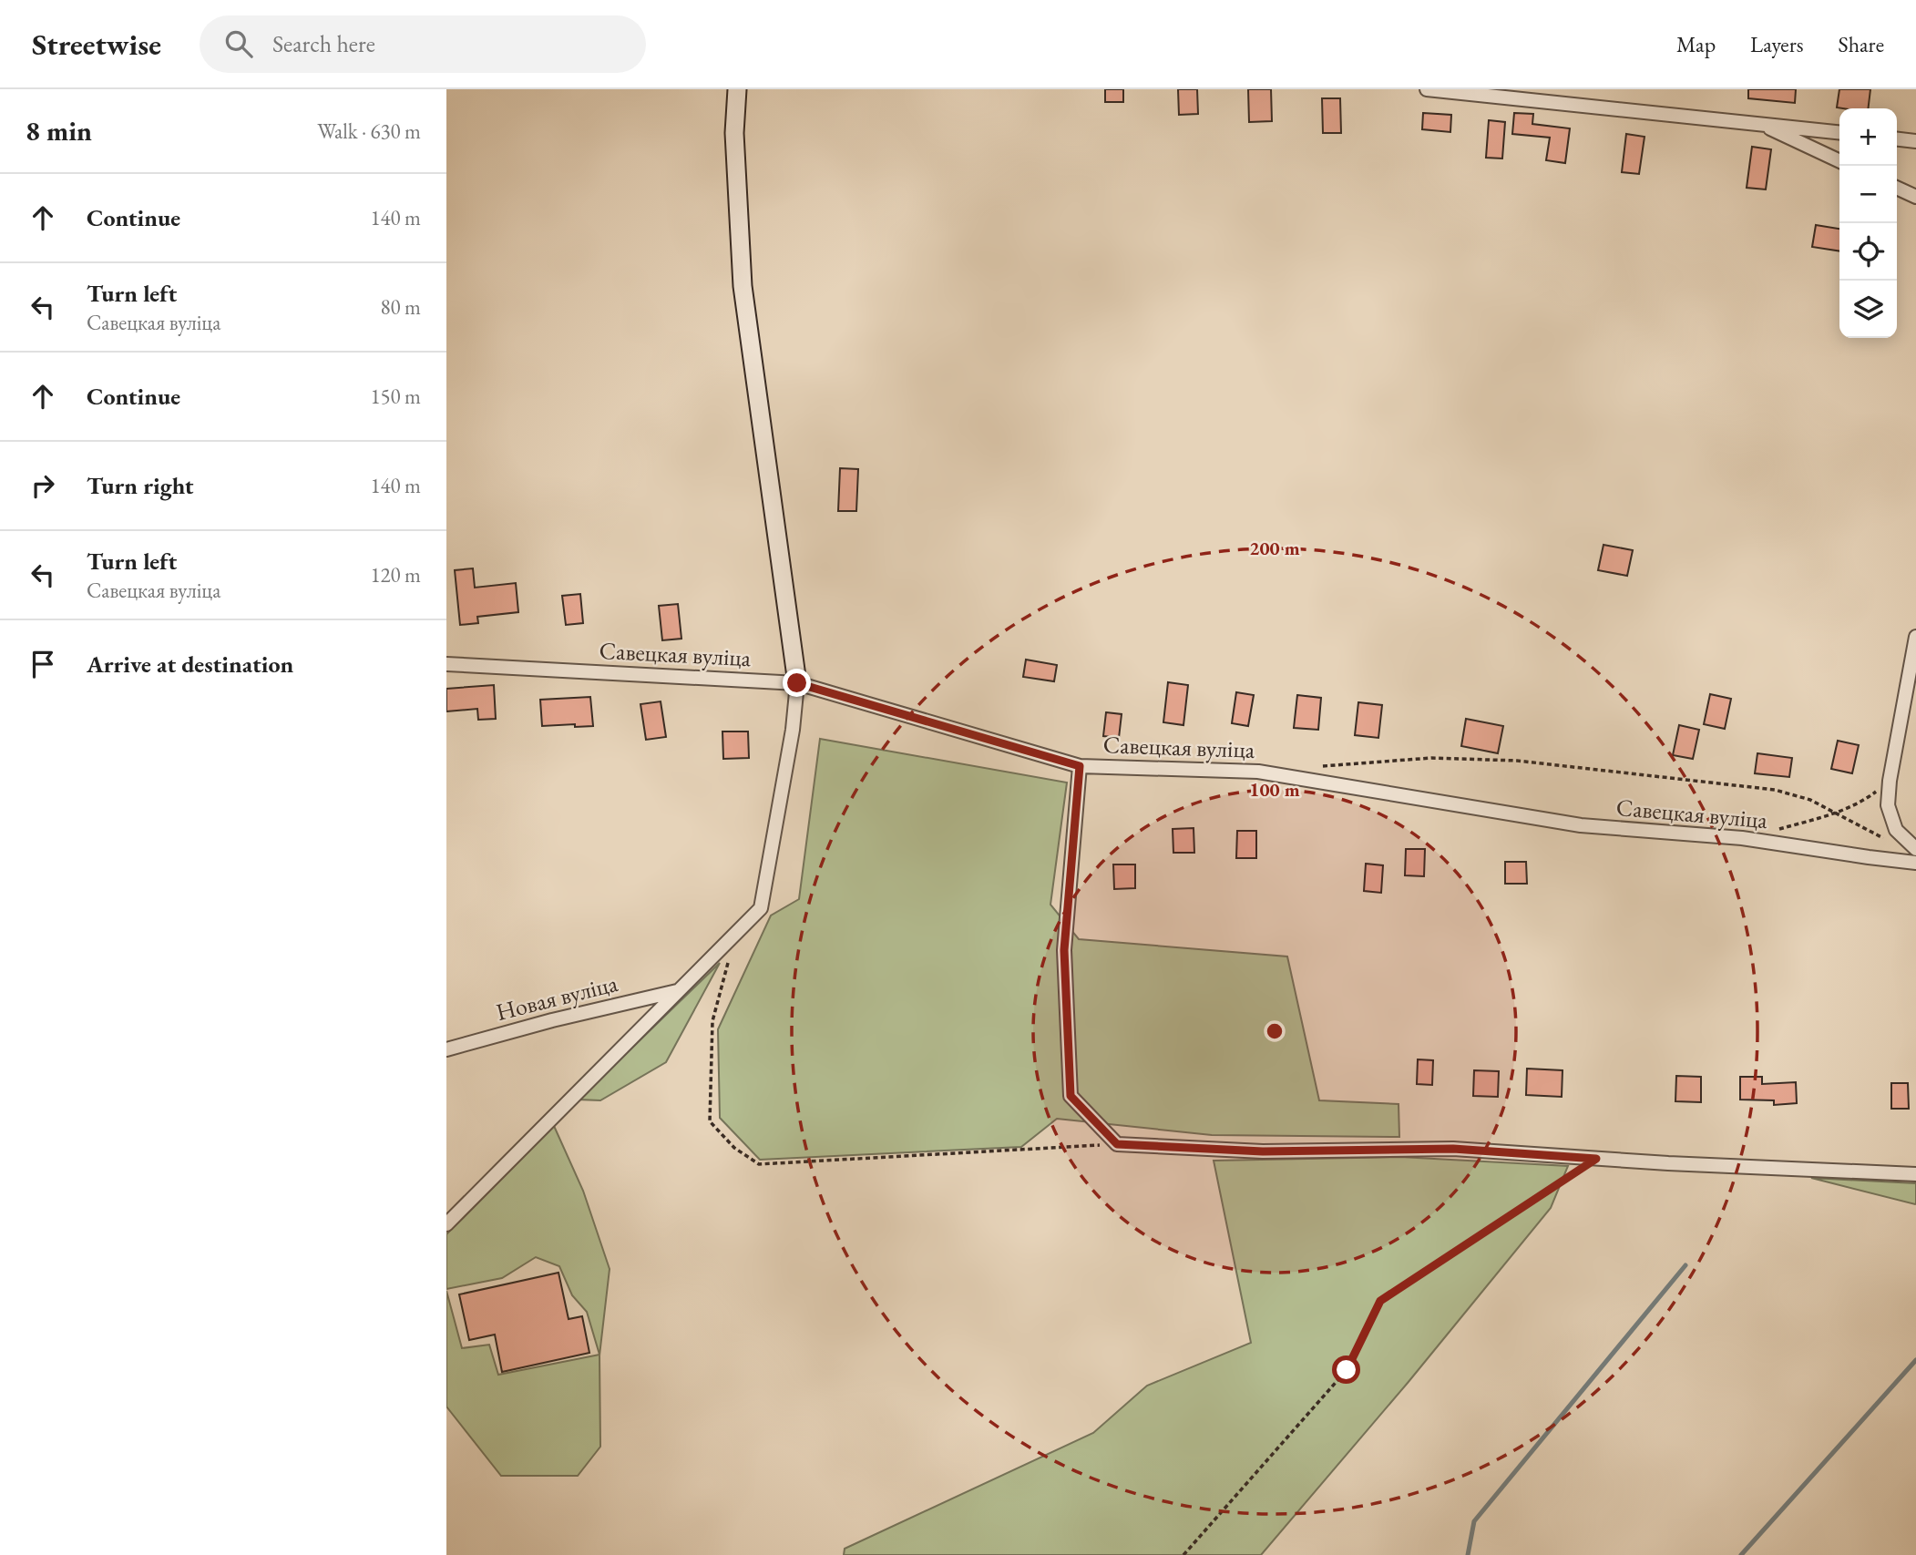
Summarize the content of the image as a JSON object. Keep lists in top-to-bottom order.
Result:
{
  "streets": {
    "street": ["Савецкая вуліца", "Новая вуліца"]
  },
  "page": {
    "header": "Streetwise",
    "search": "Search here",
    "nav": ["Map", "Layers", "Share"],
    "heading": ["8 min", "Walk · 630 m"],
    "map_buttons": ["+", "−"],
    "list": [
      ["Continue", "140 m"],
      ["Turn left", "Савецкая вуліца", "80 m"],
      ["Continue", "150 m"],
      ["Turn right", "140 m"],
      ["Turn left", "Савецкая вуліца", "120 m"],
      "Arrive at destination"
    ]
  },
  "rings": ["200 m", "100 m"]
}
